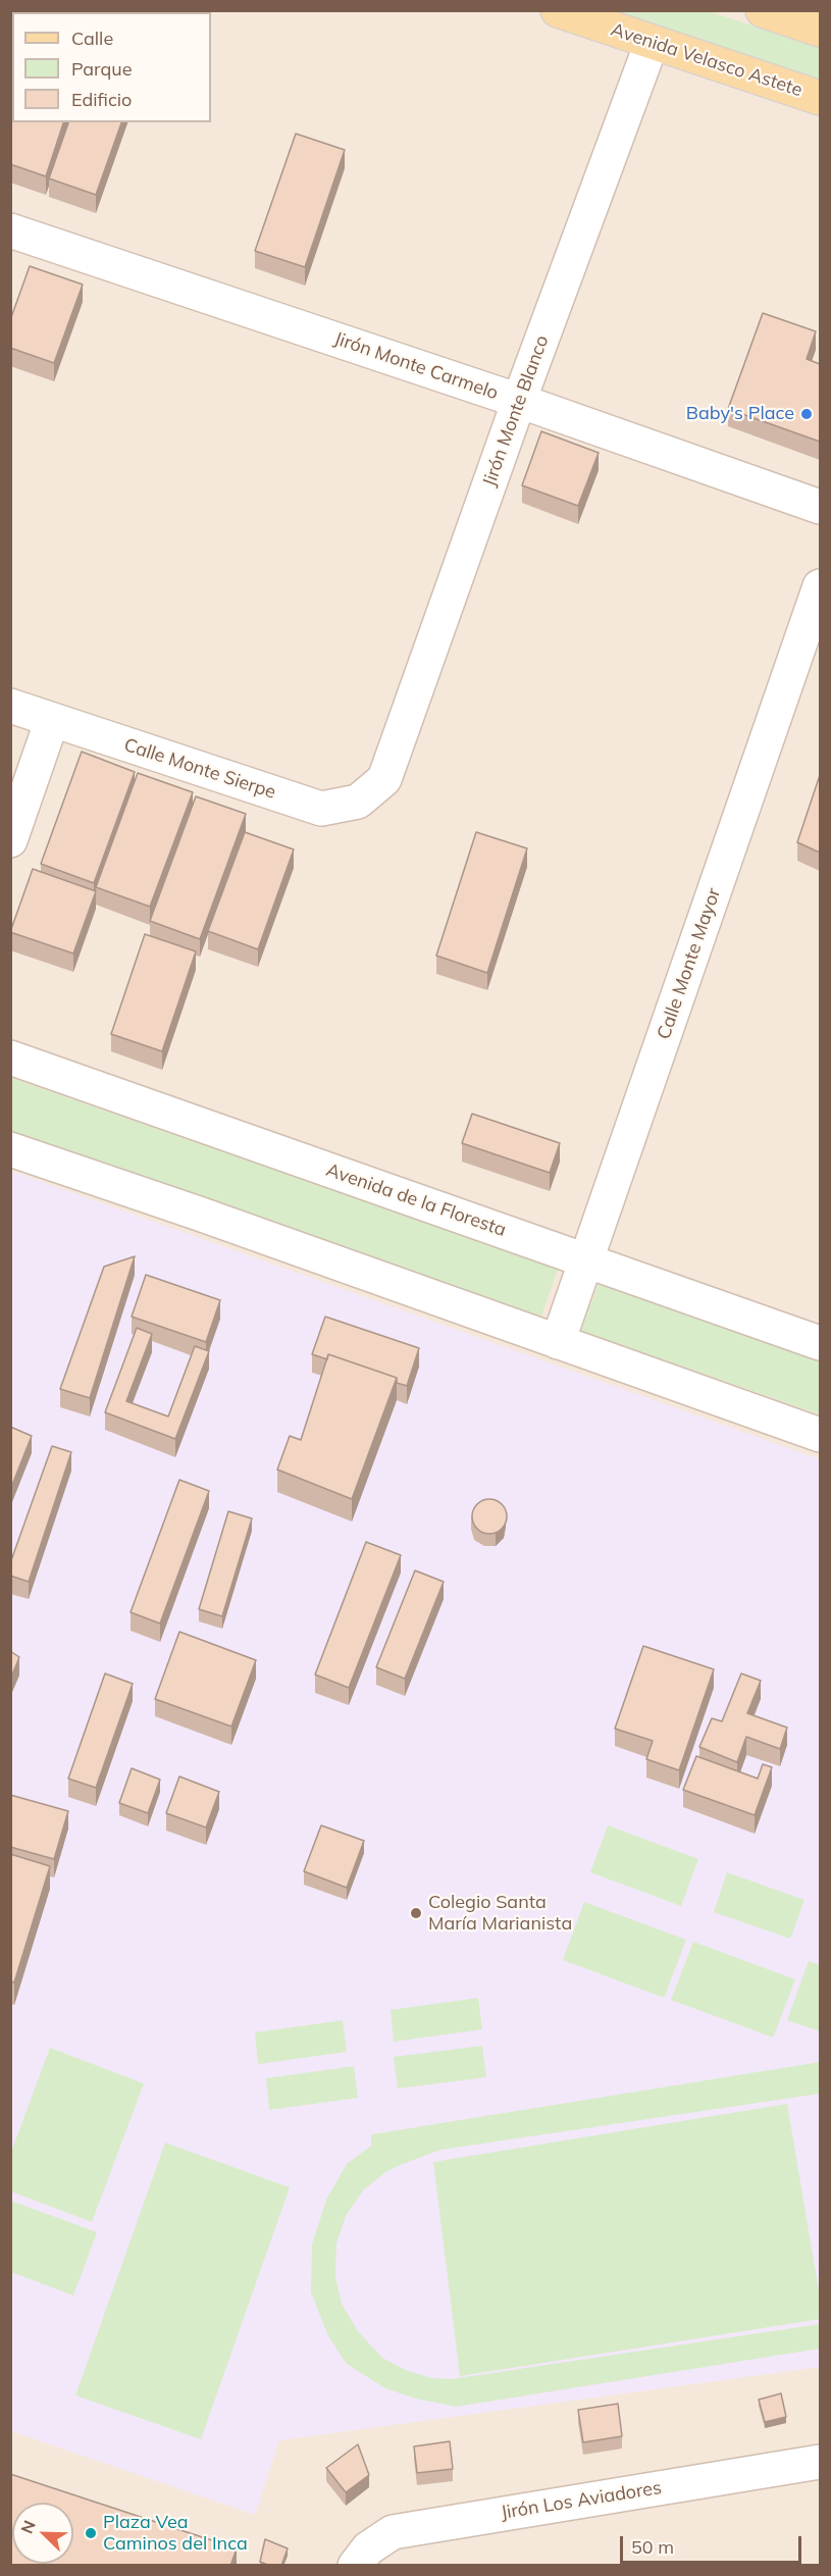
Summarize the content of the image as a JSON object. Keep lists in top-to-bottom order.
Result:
{
  "streets": {
    "main road": ["Avenida Velasco Astete"],
    "street": [
      "Jirón Monte Carmelo",
      "Jirón Monte Blanco",
      "Calle Monte Sierpe",
      "Calle Monte Mayor",
      "Avenida de la Floresta",
      "Jirón Los Aviadores"
    ]
  },
  "crossings": [
    ["Avenida Velasco Astete", "Jirón Monte Blanco"],
    ["Jirón Monte Carmelo", "Jirón Monte Blanco"],
    ["Jirón Monte Blanco", "Calle Monte Sierpe"],
    ["Calle Monte Mayor", "Avenida de la Floresta"]
  ],
  "places": ["Baby's Place", "Colegio Santa María Marianista", "Plaza Vea Caminos del Inca"],
  "legend": ["Calle", "Parque", "Edificio"],
  "scale_bar": "50 m",
  "north": "top left"
}
